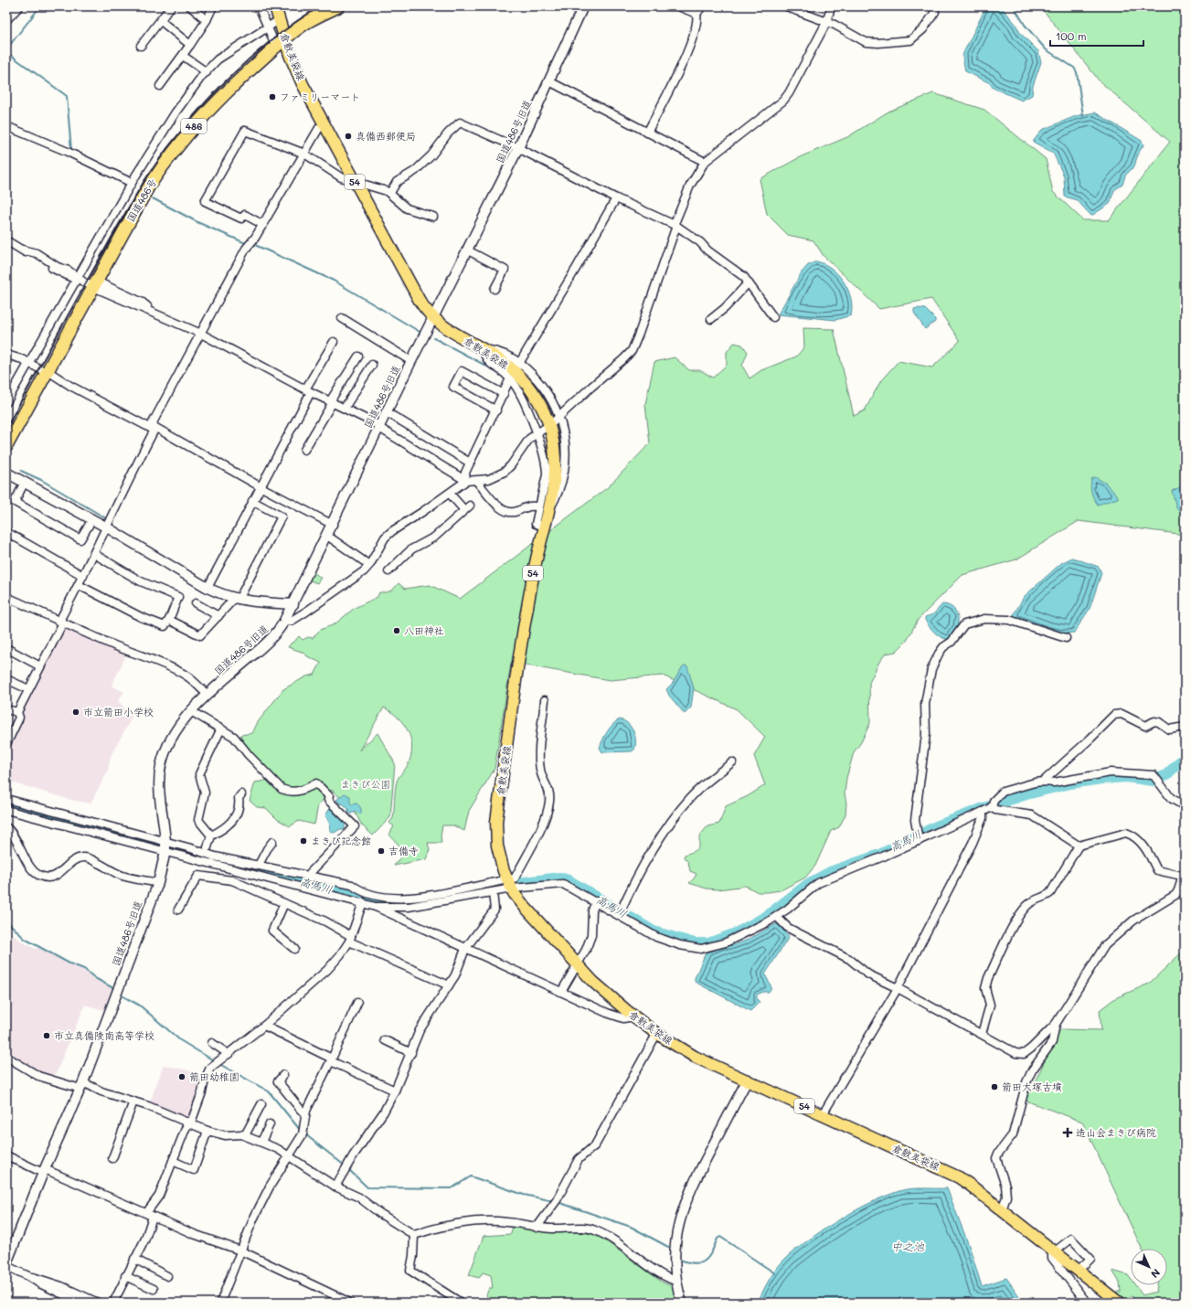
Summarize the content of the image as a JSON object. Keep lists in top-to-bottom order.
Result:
{
  "streets": {
    "highway": ["486", "国道486号"],
    "main road": ["倉敷美袋線", "54"],
    "street": ["国道486号旧道"]
  },
  "crossings": [
    ["倉敷美袋線", "国道486号旧道"],
    ["倉敷美袋線", "国道486号"]
  ],
  "water": ["高馬川", "中之池"],
  "parks": ["まきび公園"],
  "places": {
    "other": [
      "ファミリーマート",
      "真備西郵便局",
      "八田神社",
      "市立箭田小学校",
      "まきび記念館",
      "吉備寺",
      "市立真備陵南高等学校",
      "箭田幼稚園",
      "箭田大塚古墳"
    ],
    "health": ["造山会まきび病院"]
  },
  "scale_bar": "100 m",
  "north": "bottom right"
}
